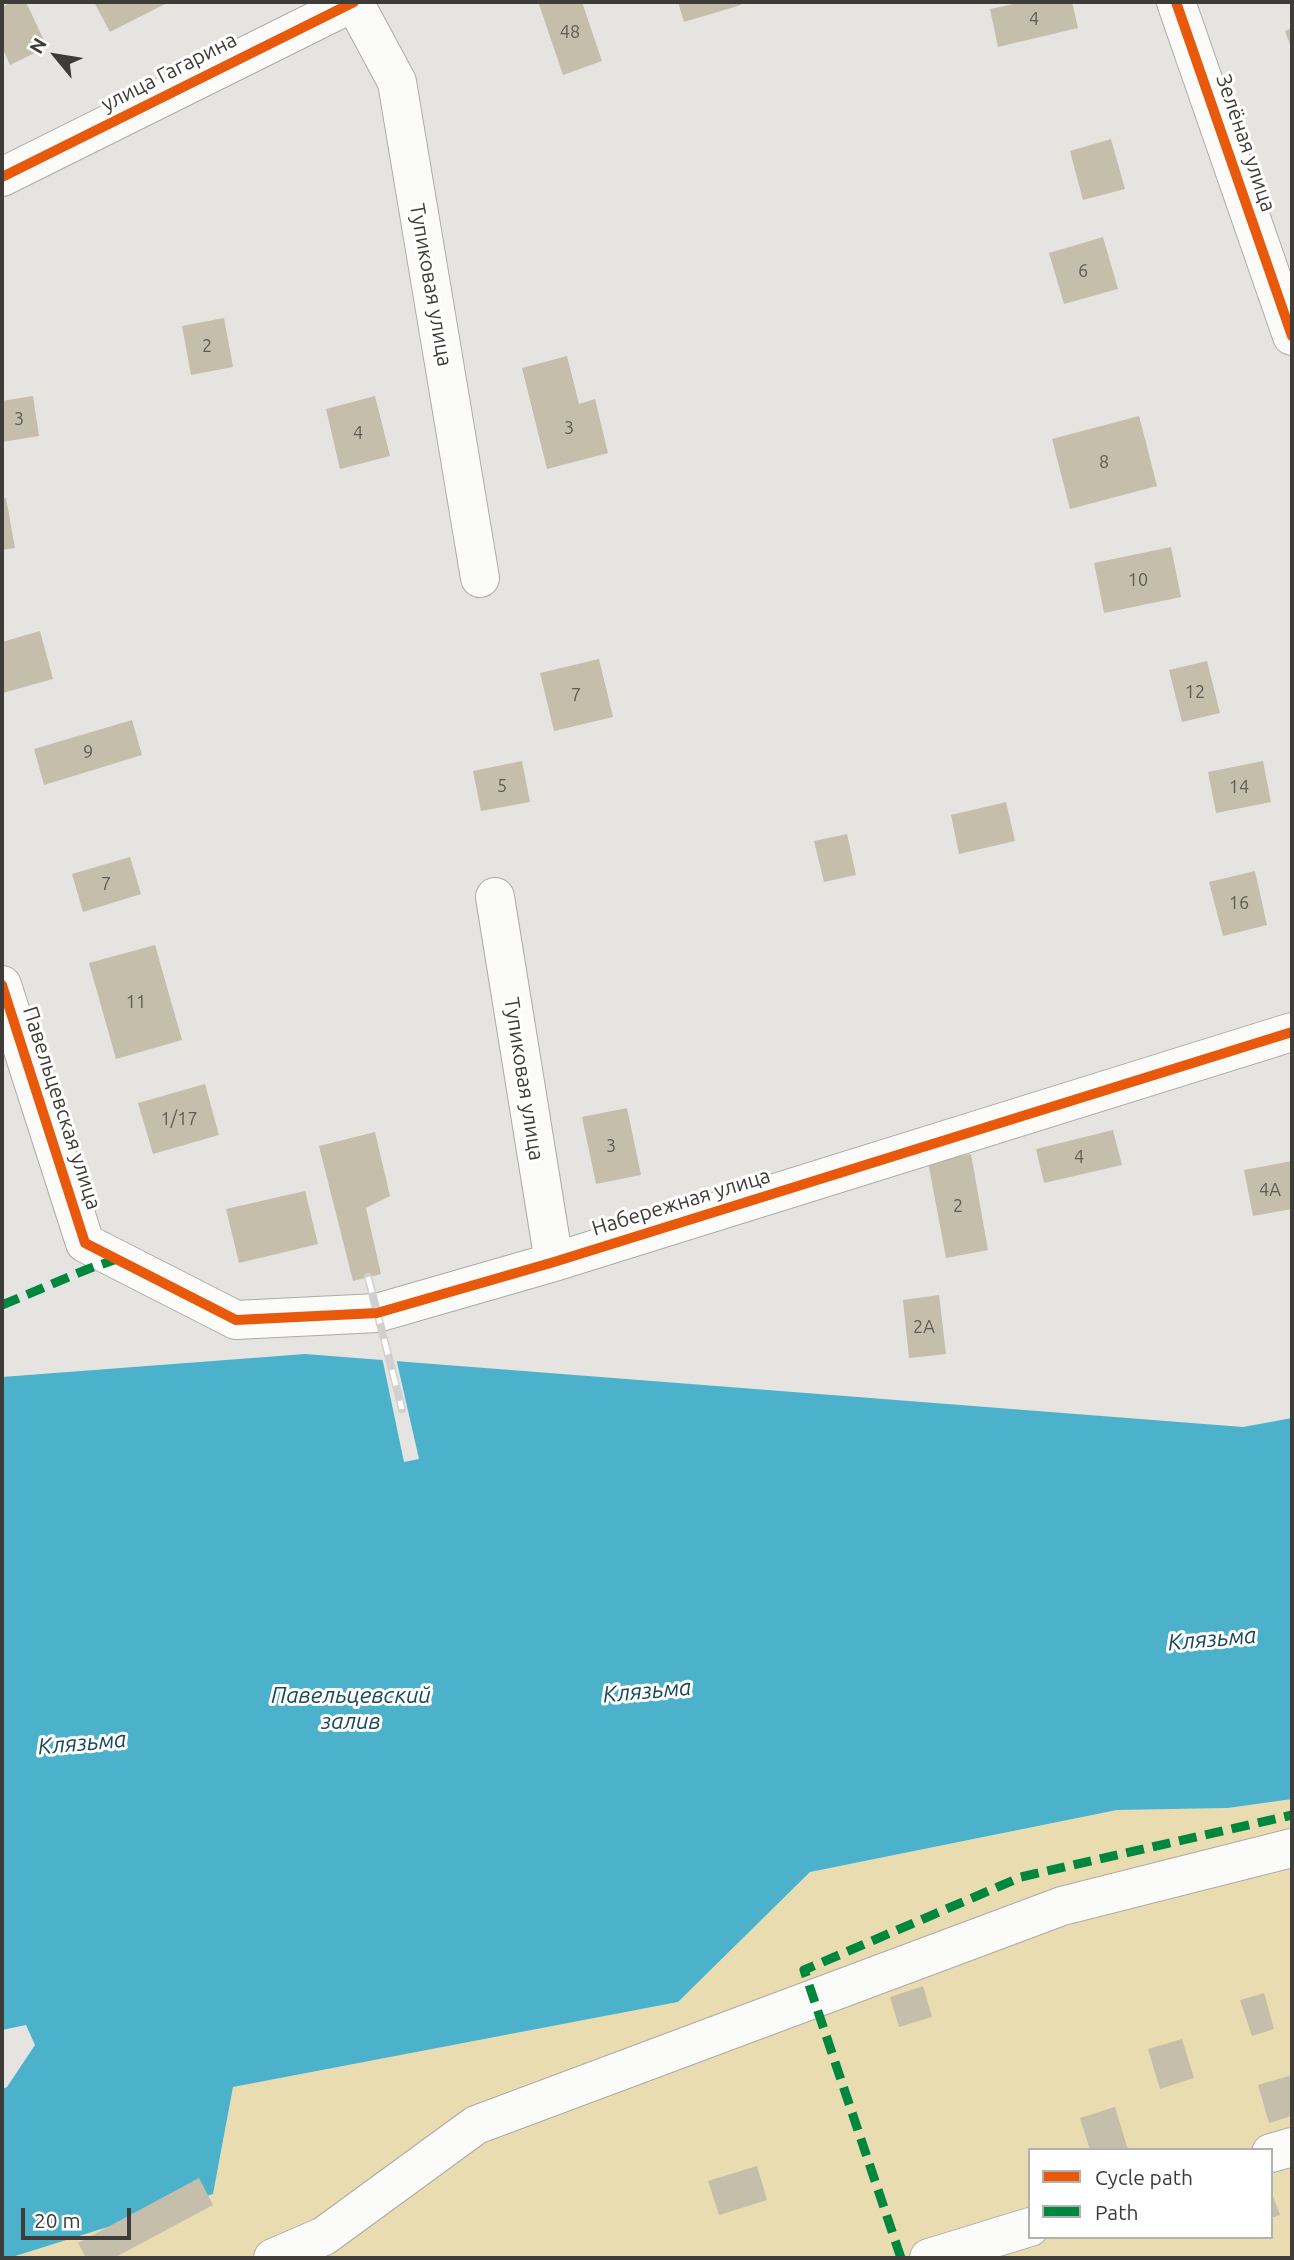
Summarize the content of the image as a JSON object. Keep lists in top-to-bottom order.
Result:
{
  "streets": {
    "street": [
      "улица Гагарина",
      "Зелёная улица",
      "Тупиковая улица",
      "Павельцевская улица",
      "Набережная улица"
    ]
  },
  "crossings": [
    ["улица Гагарина", "Тупиковая улица"],
    ["Тупиковая улица", "Набережная улица"],
    ["Павельцевская улица", "Набережная улица"]
  ],
  "water": ["Клязьма", "Павельцевский залив"],
  "house_numbers": [
    "4",
    "48",
    "6",
    "2",
    "3",
    "3",
    "4",
    "8",
    "10",
    "12",
    "7",
    "9",
    "5",
    "14",
    "7",
    "16",
    "11",
    "1/17",
    "3",
    "4",
    "4А",
    "2",
    "2А"
  ],
  "legend": ["Cycle path", "Path"],
  "scale_bar": "20 m",
  "north": "top left"
}
